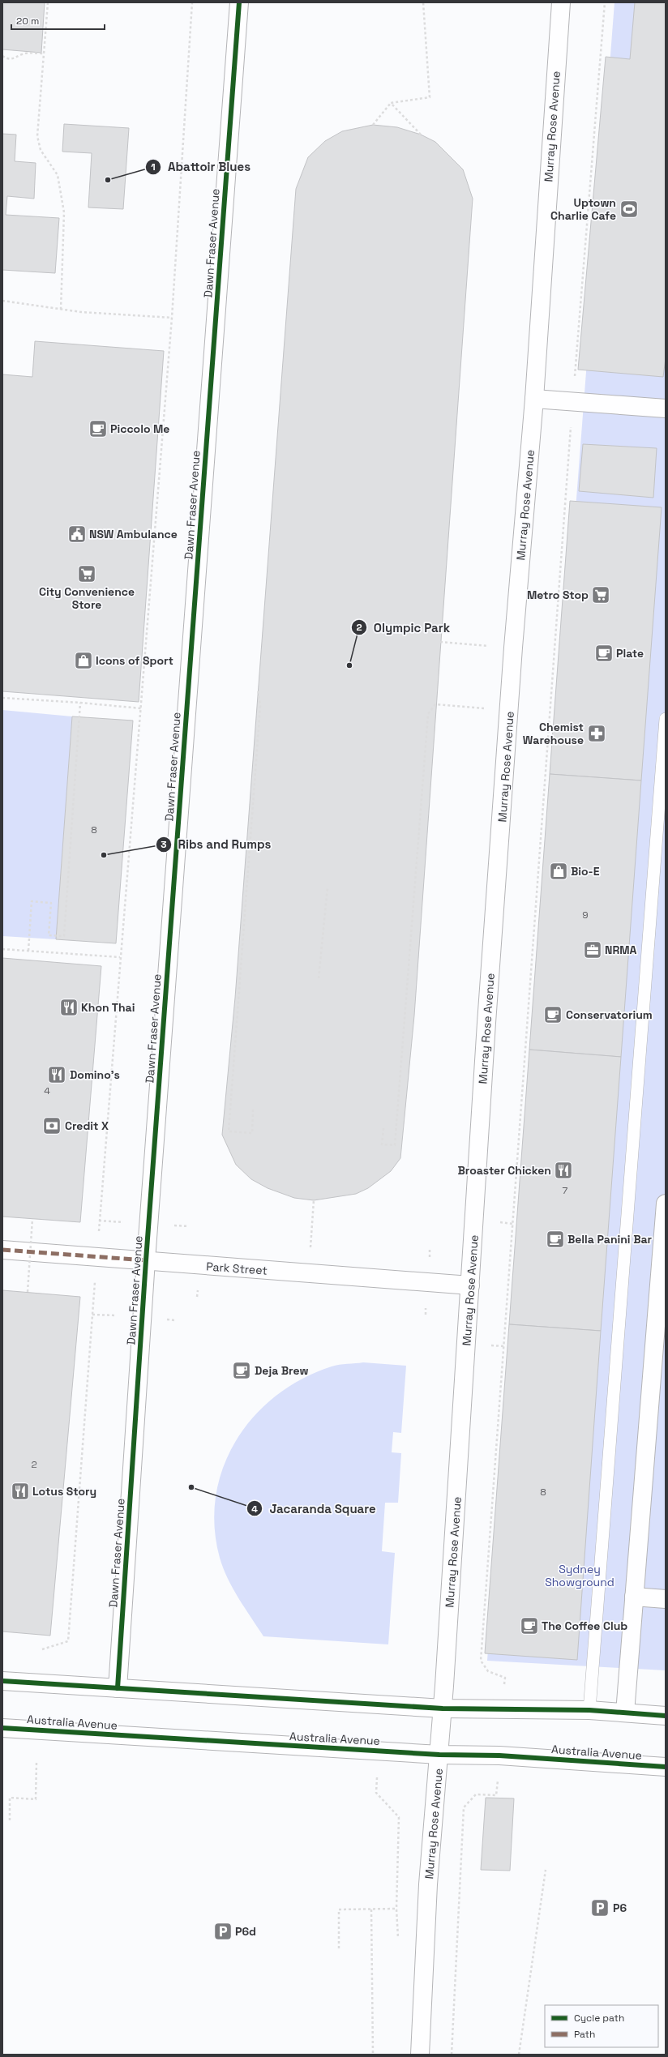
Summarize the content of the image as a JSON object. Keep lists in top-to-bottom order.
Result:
{
  "streets": {
    "street": [
      "Murray Rose Avenue",
      "Dawn Fraser Avenue",
      "Park Street",
      "Australia Avenue"
    ]
  },
  "crossings": [
    ["Murray Rose Avenue", "Park Street"],
    ["Murray Rose Avenue", "Australia Avenue"],
    ["Dawn Fraser Avenue", "Park Street"]
  ],
  "parks": ["Sydney Showground"],
  "places": {
    "other": [
      "Abattoir Blues",
      "Olympic Park",
      "Ribs and Rumps",
      "Jacaranda Square"
    ],
    "sports": ["Uptown Charlie Cafe"],
    "cafe": [
      "Piccolo Me",
      "Plate",
      "Conservatorium",
      "Bella Panini Bar",
      "Deja Brew",
      "The Coffee Club"
    ],
    "public building": ["NSW Ambulance"],
    "supermarket": ["City Convenience Store", "Metro Stop"],
    "shop": ["Icons of Sport", "Bio-E"],
    "pharmacy": ["Chemist Warehouse"],
    "office": ["NRMA"],
    "restaurant": [
      "Khon Thai",
      "Domino's",
      "Broaster Chicken",
      "Lotus Story"
    ],
    "bank": ["Credit X"],
    "parking": ["P6", "P6d"]
  },
  "house_numbers": [
    "8",
    "9",
    "4",
    "7",
    "2",
    "8"
  ],
  "legend": ["Cycle path", "Path"],
  "scale_bar": "20 m"
}
